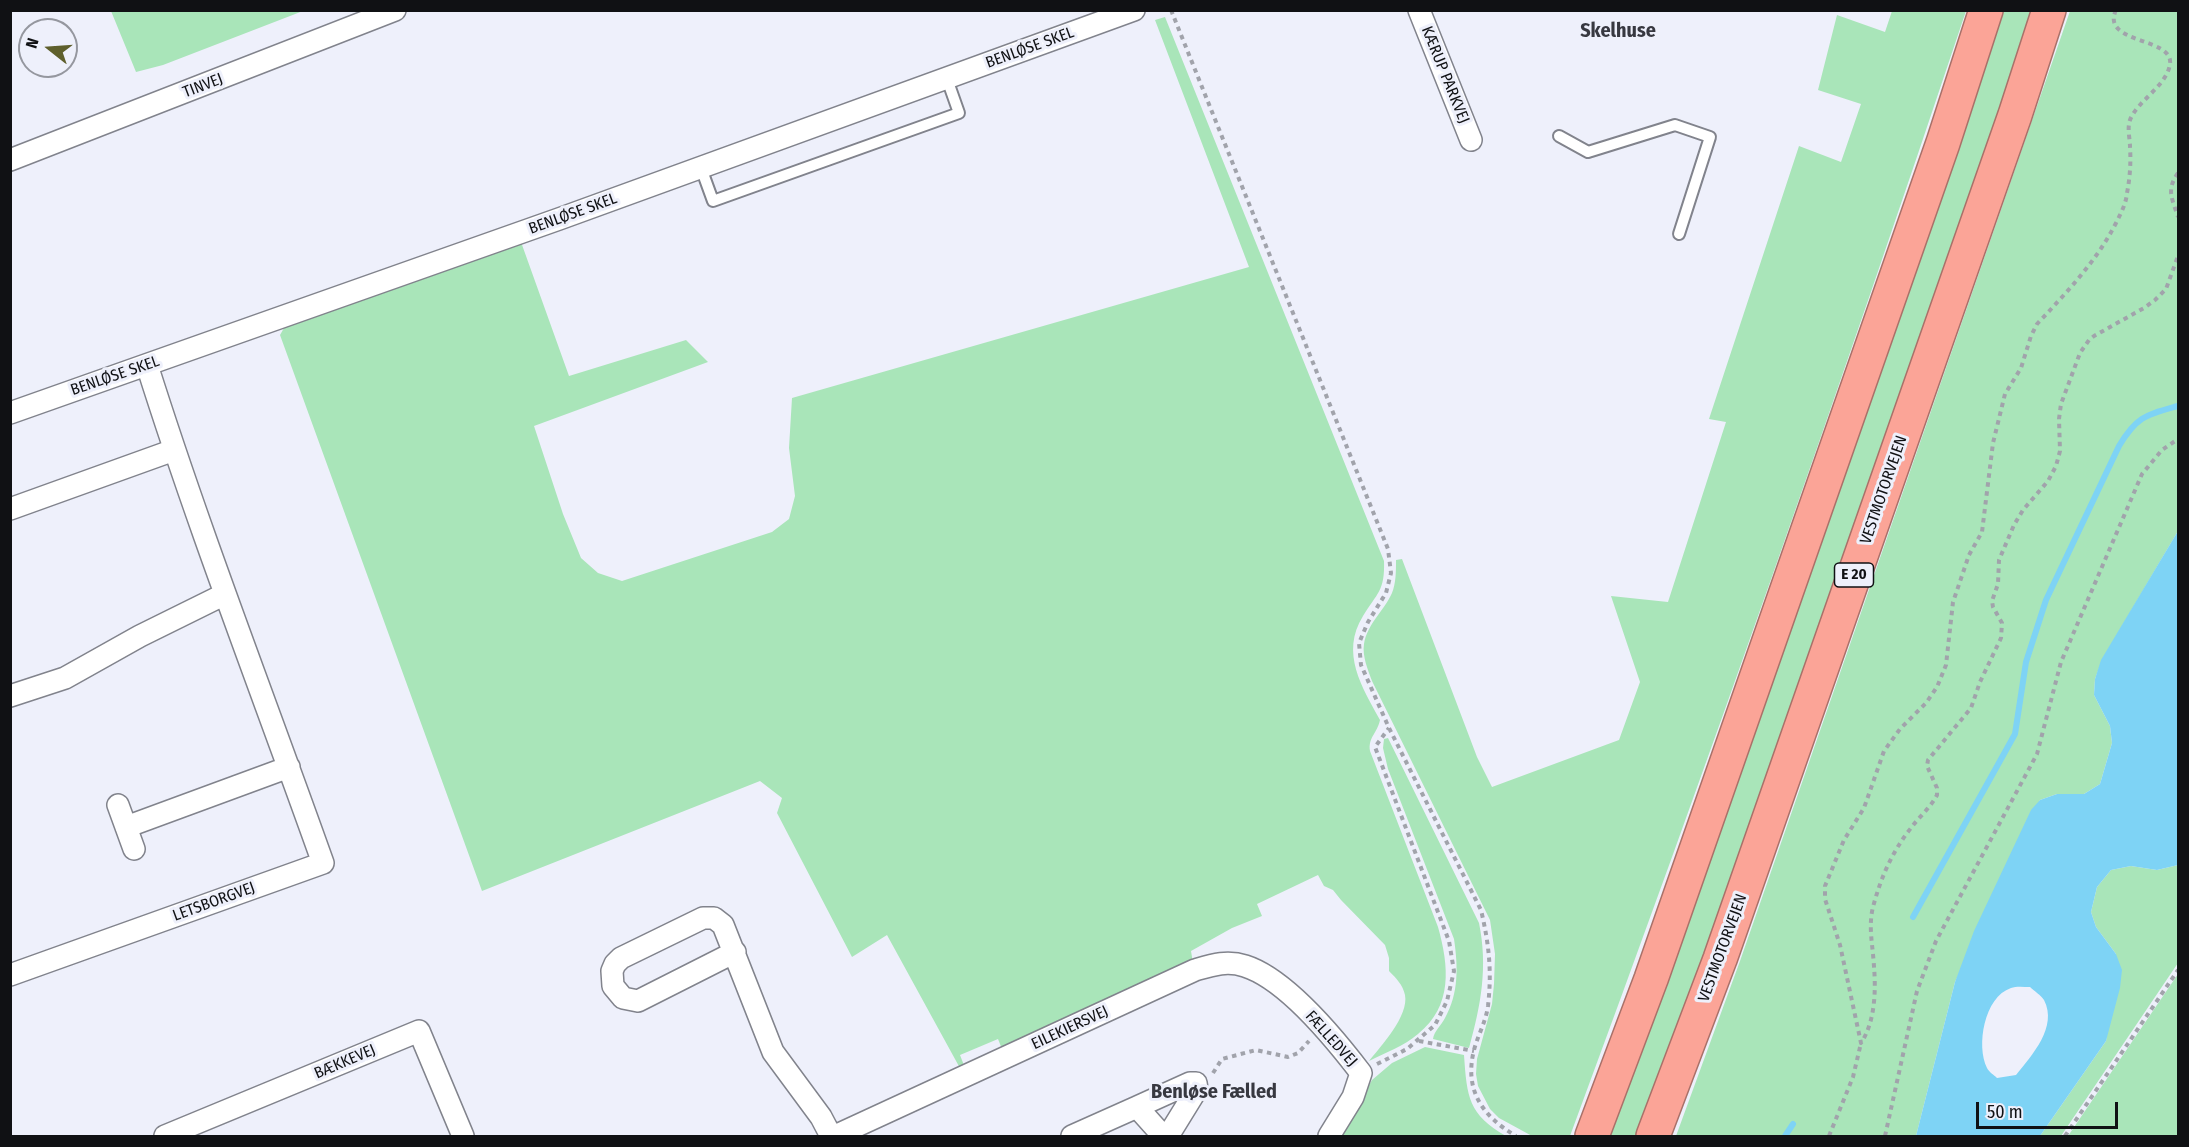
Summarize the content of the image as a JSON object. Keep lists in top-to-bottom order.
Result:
{
  "streets": {
    "highway": ["VESTMOTORVEJEN", "E 20"],
    "street": [
      "BENLØSE SKEL",
      "KÆRUP PARKVEJ",
      "TINVEJ",
      "LETSBORGVEJ",
      "EILEKIERSVEJ",
      "FÆLLEDVEJ",
      "BÆKKEVEJ"
    ]
  },
  "crossings": [
    ["BENLØSE SKEL", "LETSBORGVEJ"],
    ["EILEKIERSVEJ", "FÆLLEDVEJ"]
  ],
  "districts": ["Skelhuse", "Benløse Fælled"],
  "scale_bar": "50 m",
  "north": "left"
}
